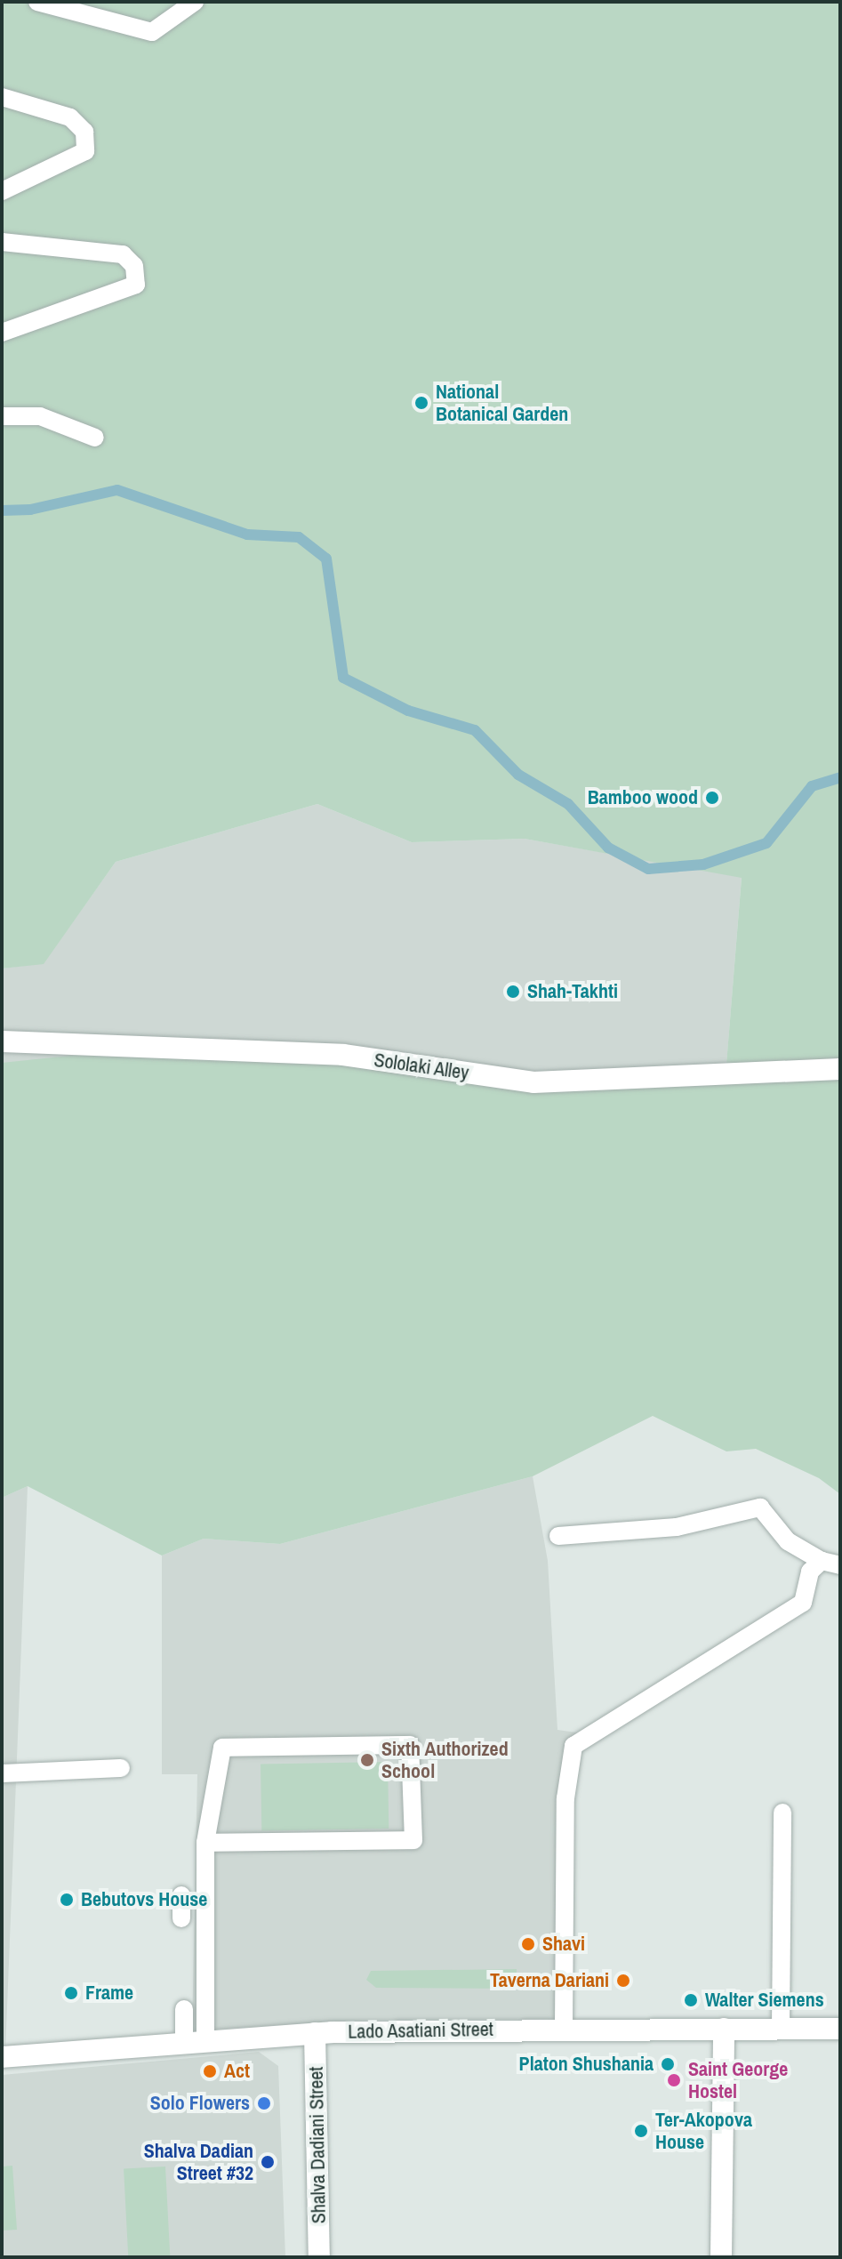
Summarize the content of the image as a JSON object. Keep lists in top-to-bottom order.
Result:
{
  "streets": {
    "street": ["Sololaki Alley", "Lado Asatiani Street", "Shalva Dadiani Street"]
  },
  "crossings": [
    ["Lado Asatiani Street", "Shalva Dadiani Street"]
  ],
  "places": [
    "National Botanical Garden",
    "Bamboo wood",
    "Shah-Takhti",
    "Sixth Authorized School",
    "Bebutovs House",
    "Shavi",
    "Taverna Dariani",
    "Frame",
    "Walter Siemens",
    "Platon Shushania",
    "Act",
    "Saint George Hostel",
    "Solo Flowers",
    "Ter-Akopova House",
    "Shalva Dadian Street #32"
  ]
}
